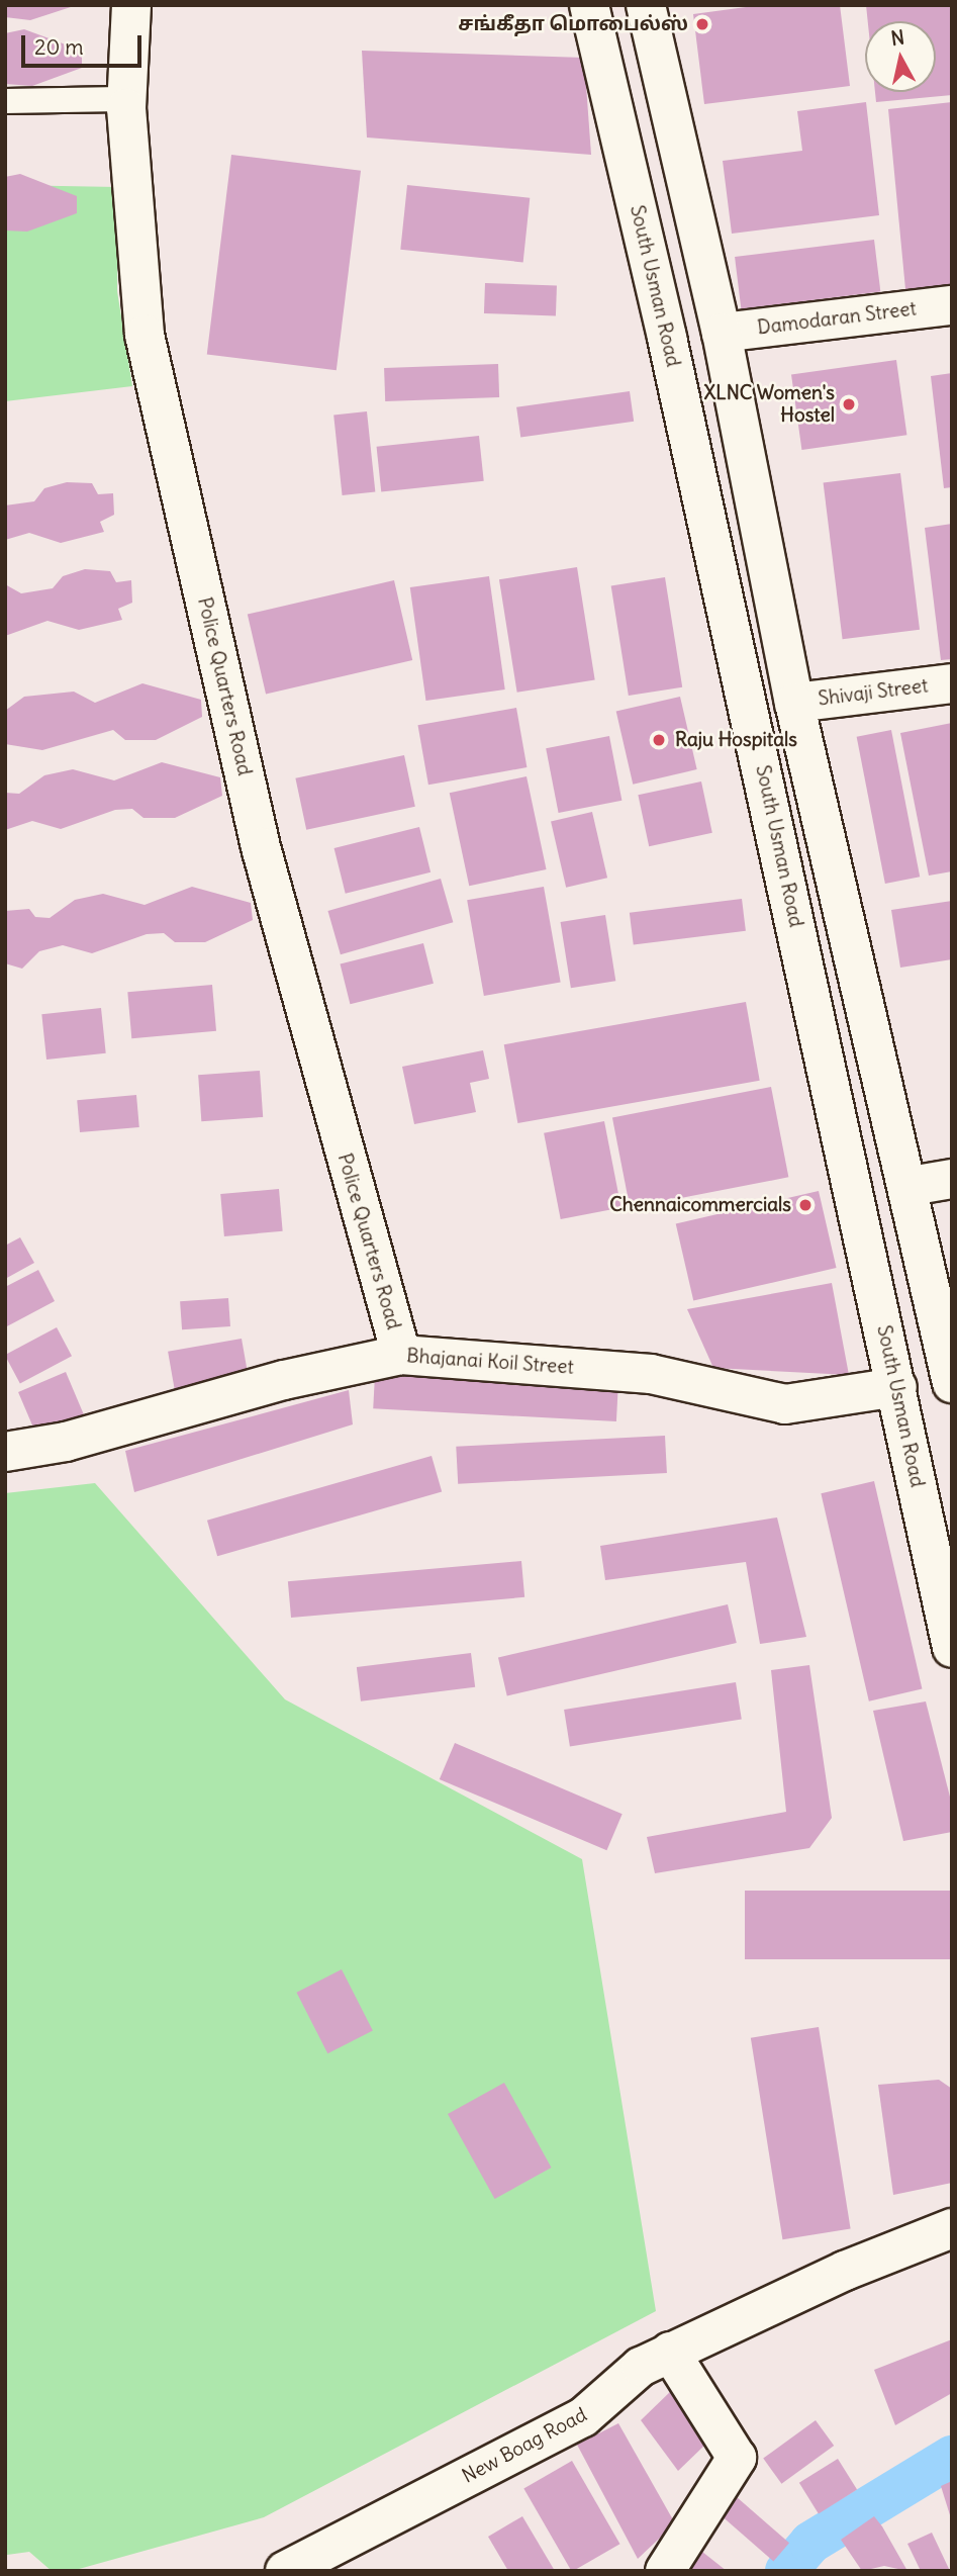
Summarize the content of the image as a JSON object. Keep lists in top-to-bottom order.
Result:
{
  "streets": {
    "main road": [
      "South Usman Road",
      "Damodaran Street",
      "Police Quarters Road",
      "Shivaji Street",
      "Bhajanai Koil Street",
      "New Boag Road"
    ]
  },
  "crossings": [
    ["South Usman Road", "Bhajanai Koil Street"],
    ["Police Quarters Road", "Bhajanai Koil Street"]
  ],
  "places": [
    "சங்கீதா மொபைல்ஸ்",
    "XLNC Women's Hostel",
    "Raju Hospitals",
    "Chennaicommercials"
  ],
  "scale_bar": "20 m",
  "north": "top"
}
